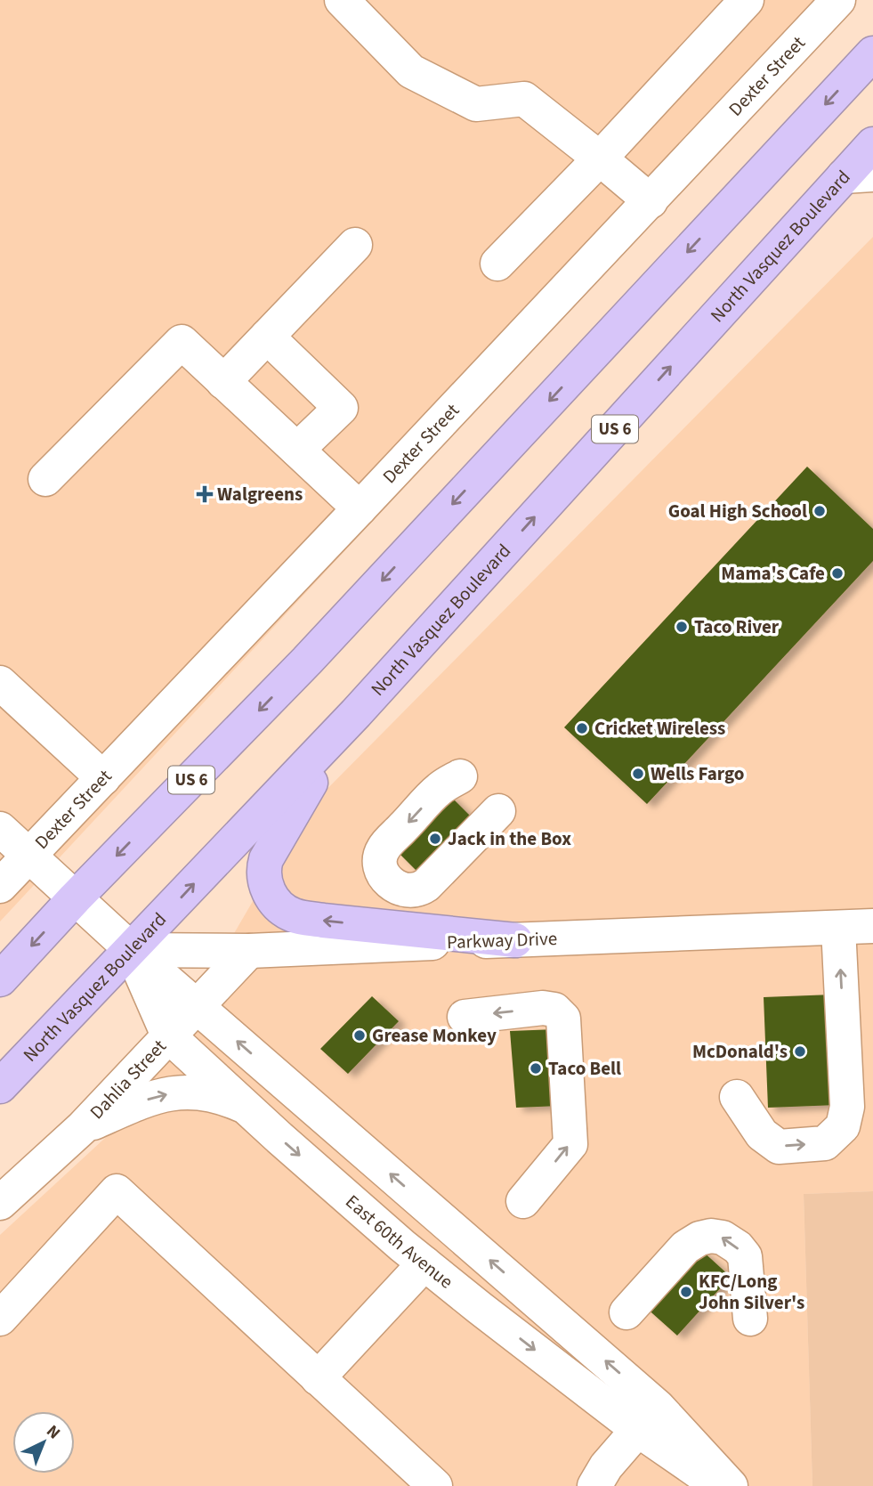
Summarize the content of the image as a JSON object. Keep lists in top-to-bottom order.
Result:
{
  "streets": {
    "highway": ["North Vasquez Boulevard", "US 6"],
    "street": [
      "Dexter Street",
      "Parkway Drive",
      "Dahlia Street",
      "East 60th Avenue"
    ]
  },
  "crossings": [
    ["Dexter Street", "East 60th Avenue"],
    ["North Vasquez Boulevard", "Parkway Drive"],
    ["North Vasquez Boulevard", "East 60th Avenue"],
    ["US 6", "East 60th Avenue"],
    ["Parkway Drive", "Dahlia Street"],
    ["Parkway Drive", "East 60th Avenue"],
    ["Dahlia Street", "East 60th Avenue"]
  ],
  "places": {
    "health": ["Walgreens"],
    "other": [
      "Goal High School",
      "Mama's Cafe",
      "Taco River",
      "Cricket Wireless",
      "Wells Fargo",
      "Jack in the Box",
      "Grease Monkey",
      "McDonald's",
      "Taco Bell",
      "KFC/Long John Silver's"
    ]
  },
  "north": "top right"
}
